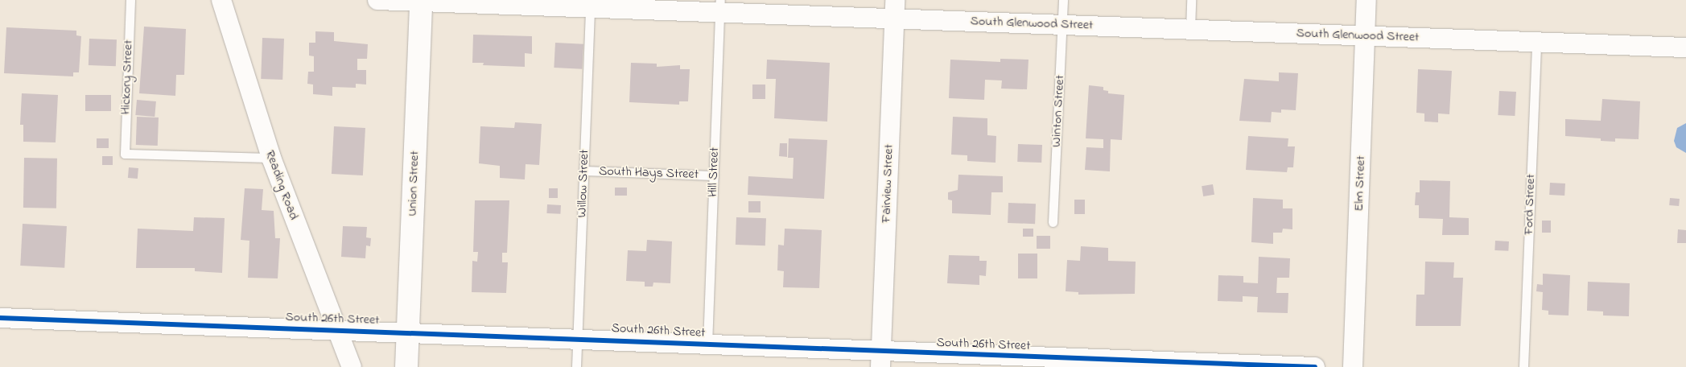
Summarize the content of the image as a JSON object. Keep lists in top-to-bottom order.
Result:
{
  "streets": {
    "street": [
      "South Glenwood Street",
      "Union Street",
      "Fairview Street",
      "Elm Street",
      "Reading Road",
      "South 26th Street"
    ],
    "lane": [
      "Hickory Street",
      "Winton Street",
      "Hill Street",
      "South Hays Street",
      "Willow Street",
      "Ford Street"
    ]
  },
  "crossings": [
    ["South Glenwood Street", "Winton Street"],
    ["South Glenwood Street", "Hill Street"],
    ["South Glenwood Street", "Union Street"],
    ["South Glenwood Street", "Willow Street"],
    ["South Glenwood Street", "Fairview Street"],
    ["South Glenwood Street", "Elm Street"],
    ["South Glenwood Street", "Ford Street"],
    ["Hickory Street", "Reading Road"],
    ["Hill Street", "South Hays Street"],
    ["Hill Street", "South 26th Street"],
    ["South Hays Street", "Willow Street"],
    ["Union Street", "South 26th Street"],
    ["Willow Street", "South 26th Street"],
    ["Fairview Street", "South 26th Street"],
    ["Reading Road", "South 26th Street"]
  ]
}
